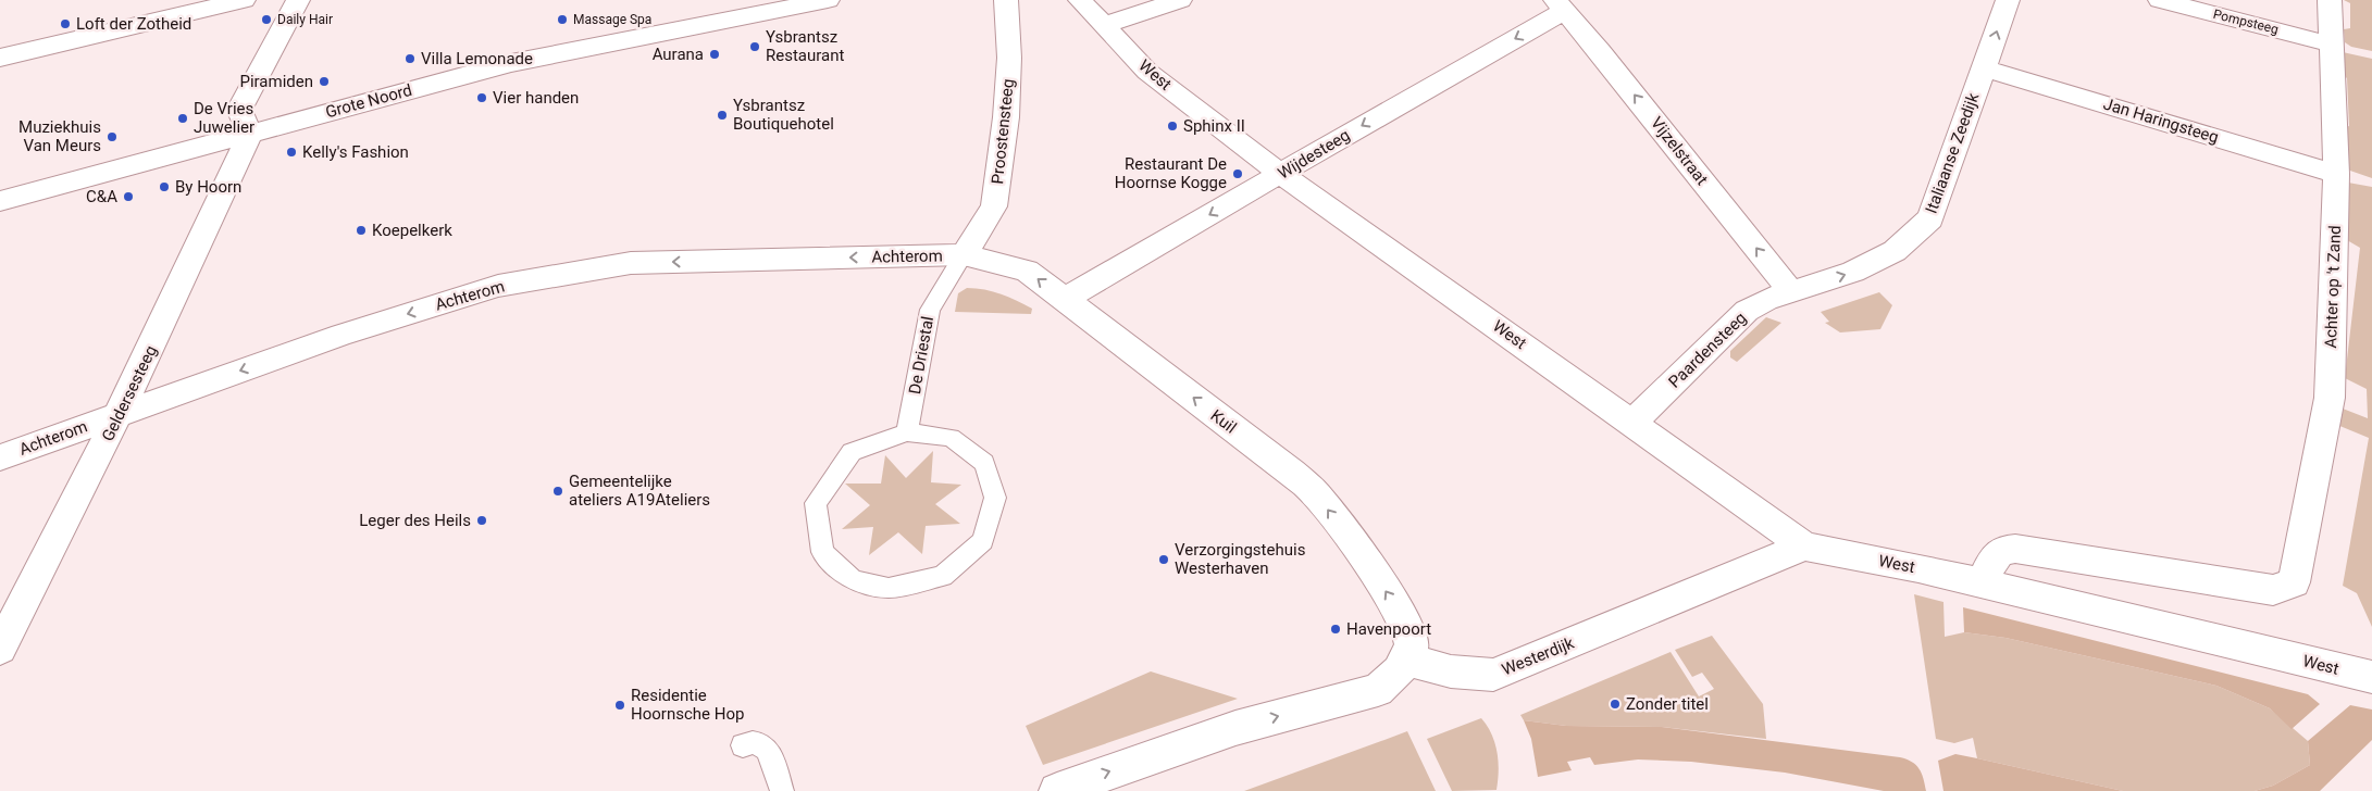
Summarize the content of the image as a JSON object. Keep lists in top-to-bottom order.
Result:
{
  "streets": {
    "street": [
      "Pompsteeg",
      "West",
      "Grote Noord",
      "Jan Haringsteeg",
      "Proostensteeg",
      "Vijzelstraat",
      "Italiaanse Zeedijk",
      "Wijdesteeg",
      "Achterom",
      "Achter op 't Zand",
      "Paardensteeg",
      "Geldersesteeg",
      "Kuil",
      "Westerdijk"
    ],
    "lane": ["De Driestal"]
  },
  "crossings": [
    ["Pompsteeg", "Achter op 't Zand"],
    ["West", "Wijdesteeg"],
    ["West", "Achter op 't Zand"],
    ["West", "Paardensteeg"],
    ["West", "Westerdijk"],
    ["Grote Noord", "Geldersesteeg"],
    ["Jan Haringsteeg", "Italiaanse Zeedijk"],
    ["Jan Haringsteeg", "Achter op 't Zand"],
    ["Proostensteeg", "Achterom"],
    ["Proostensteeg", "De Driestal"],
    ["Proostensteeg", "Kuil"],
    ["Vijzelstraat", "Italiaanse Zeedijk"],
    ["Vijzelstraat", "Wijdesteeg"],
    ["Vijzelstraat", "Paardensteeg"],
    ["Italiaanse Zeedijk", "Paardensteeg"],
    ["Wijdesteeg", "Kuil"],
    ["Achterom", "De Driestal"],
    ["Achterom", "Geldersesteeg"],
    ["Achterom", "Kuil"],
    ["De Driestal", "Kuil"],
    ["Kuil", "Westerdijk"]
  ],
  "one_way": [
    "Vijzelstraat",
    "Italiaanse Zeedijk",
    "Wijdesteeg",
    "Achterom",
    "Kuil"
  ],
  "places": [
    "Daily Hair",
    "Massage Spa",
    "Loft der Zotheid",
    "Ysbrantsz Restaurant",
    "Aurana",
    "Villa Lemonade",
    "Piramiden",
    "Vier handen",
    "Ysbrantsz Boutiquehotel",
    "De Vries Juwelier",
    "Sphinx II",
    "Muziekhuis Van Meurs",
    "Kelly's Fashion",
    "Restaurant De Hoornse Kogge",
    "By Hoorn",
    "C&A",
    "Koepelkerk",
    "Gemeentelijke ateliers A19Ateliers",
    "Leger des Heils",
    "Verzorgingstehuis Westerhaven",
    "Havenpoort",
    "Zonder titel",
    "Residentie Hoornsche Hop"
  ]
}
